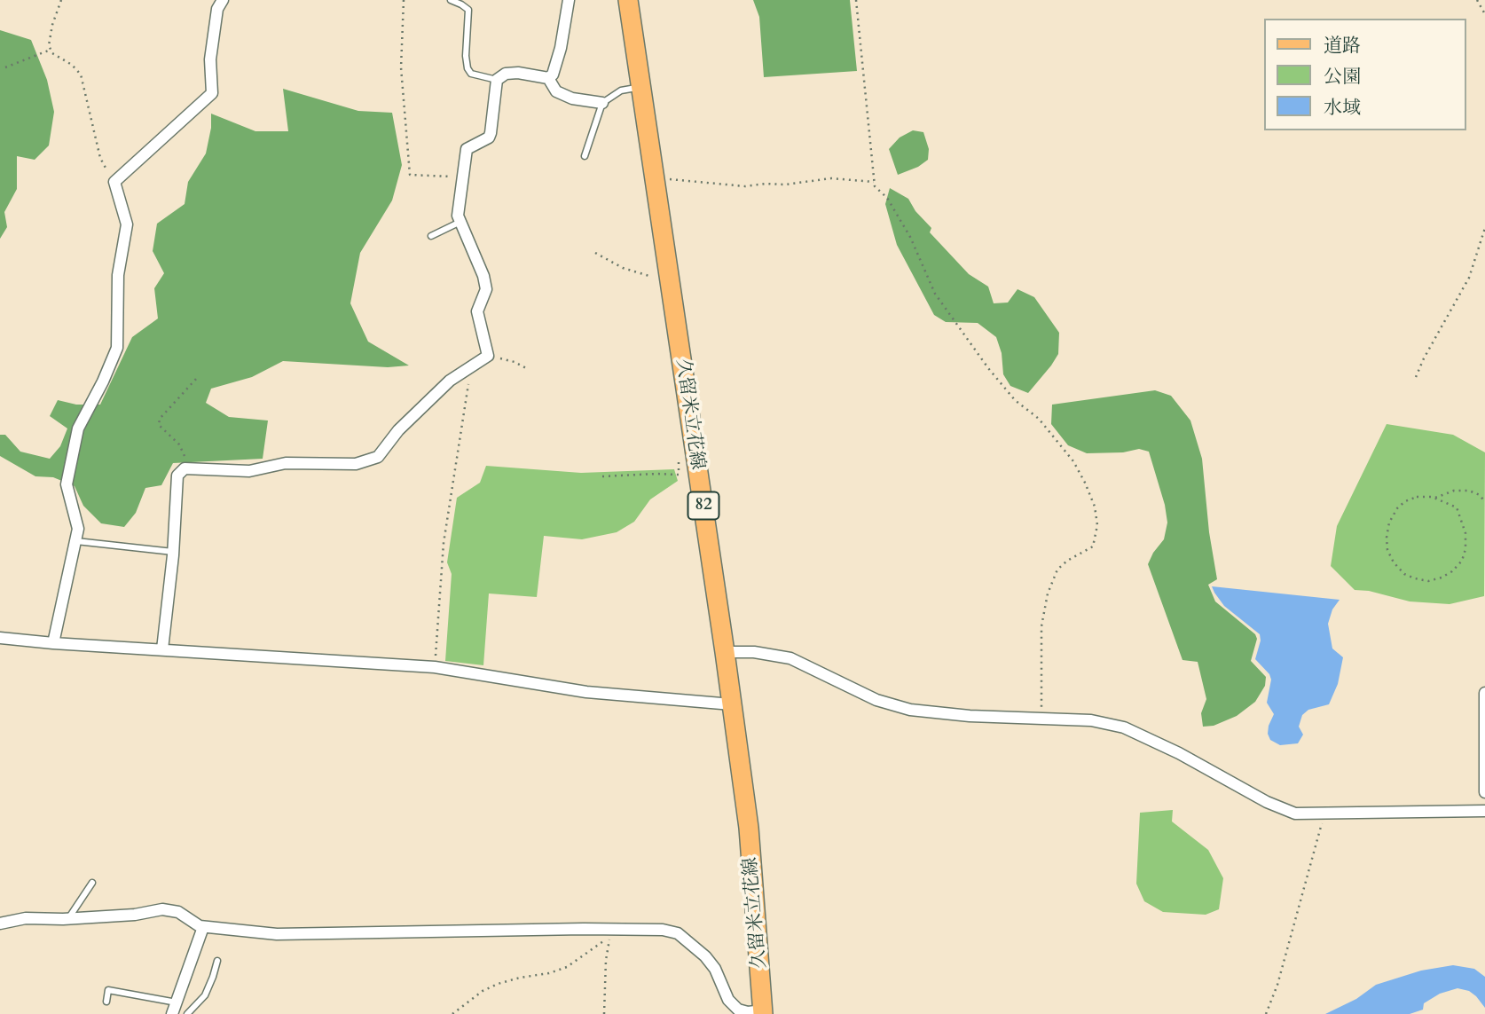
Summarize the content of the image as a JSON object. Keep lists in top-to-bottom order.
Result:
{
  "streets": {
    "main road": ["久留米立花線", "82"]
  },
  "legend": ["道路", "公園", "水域"]
}
